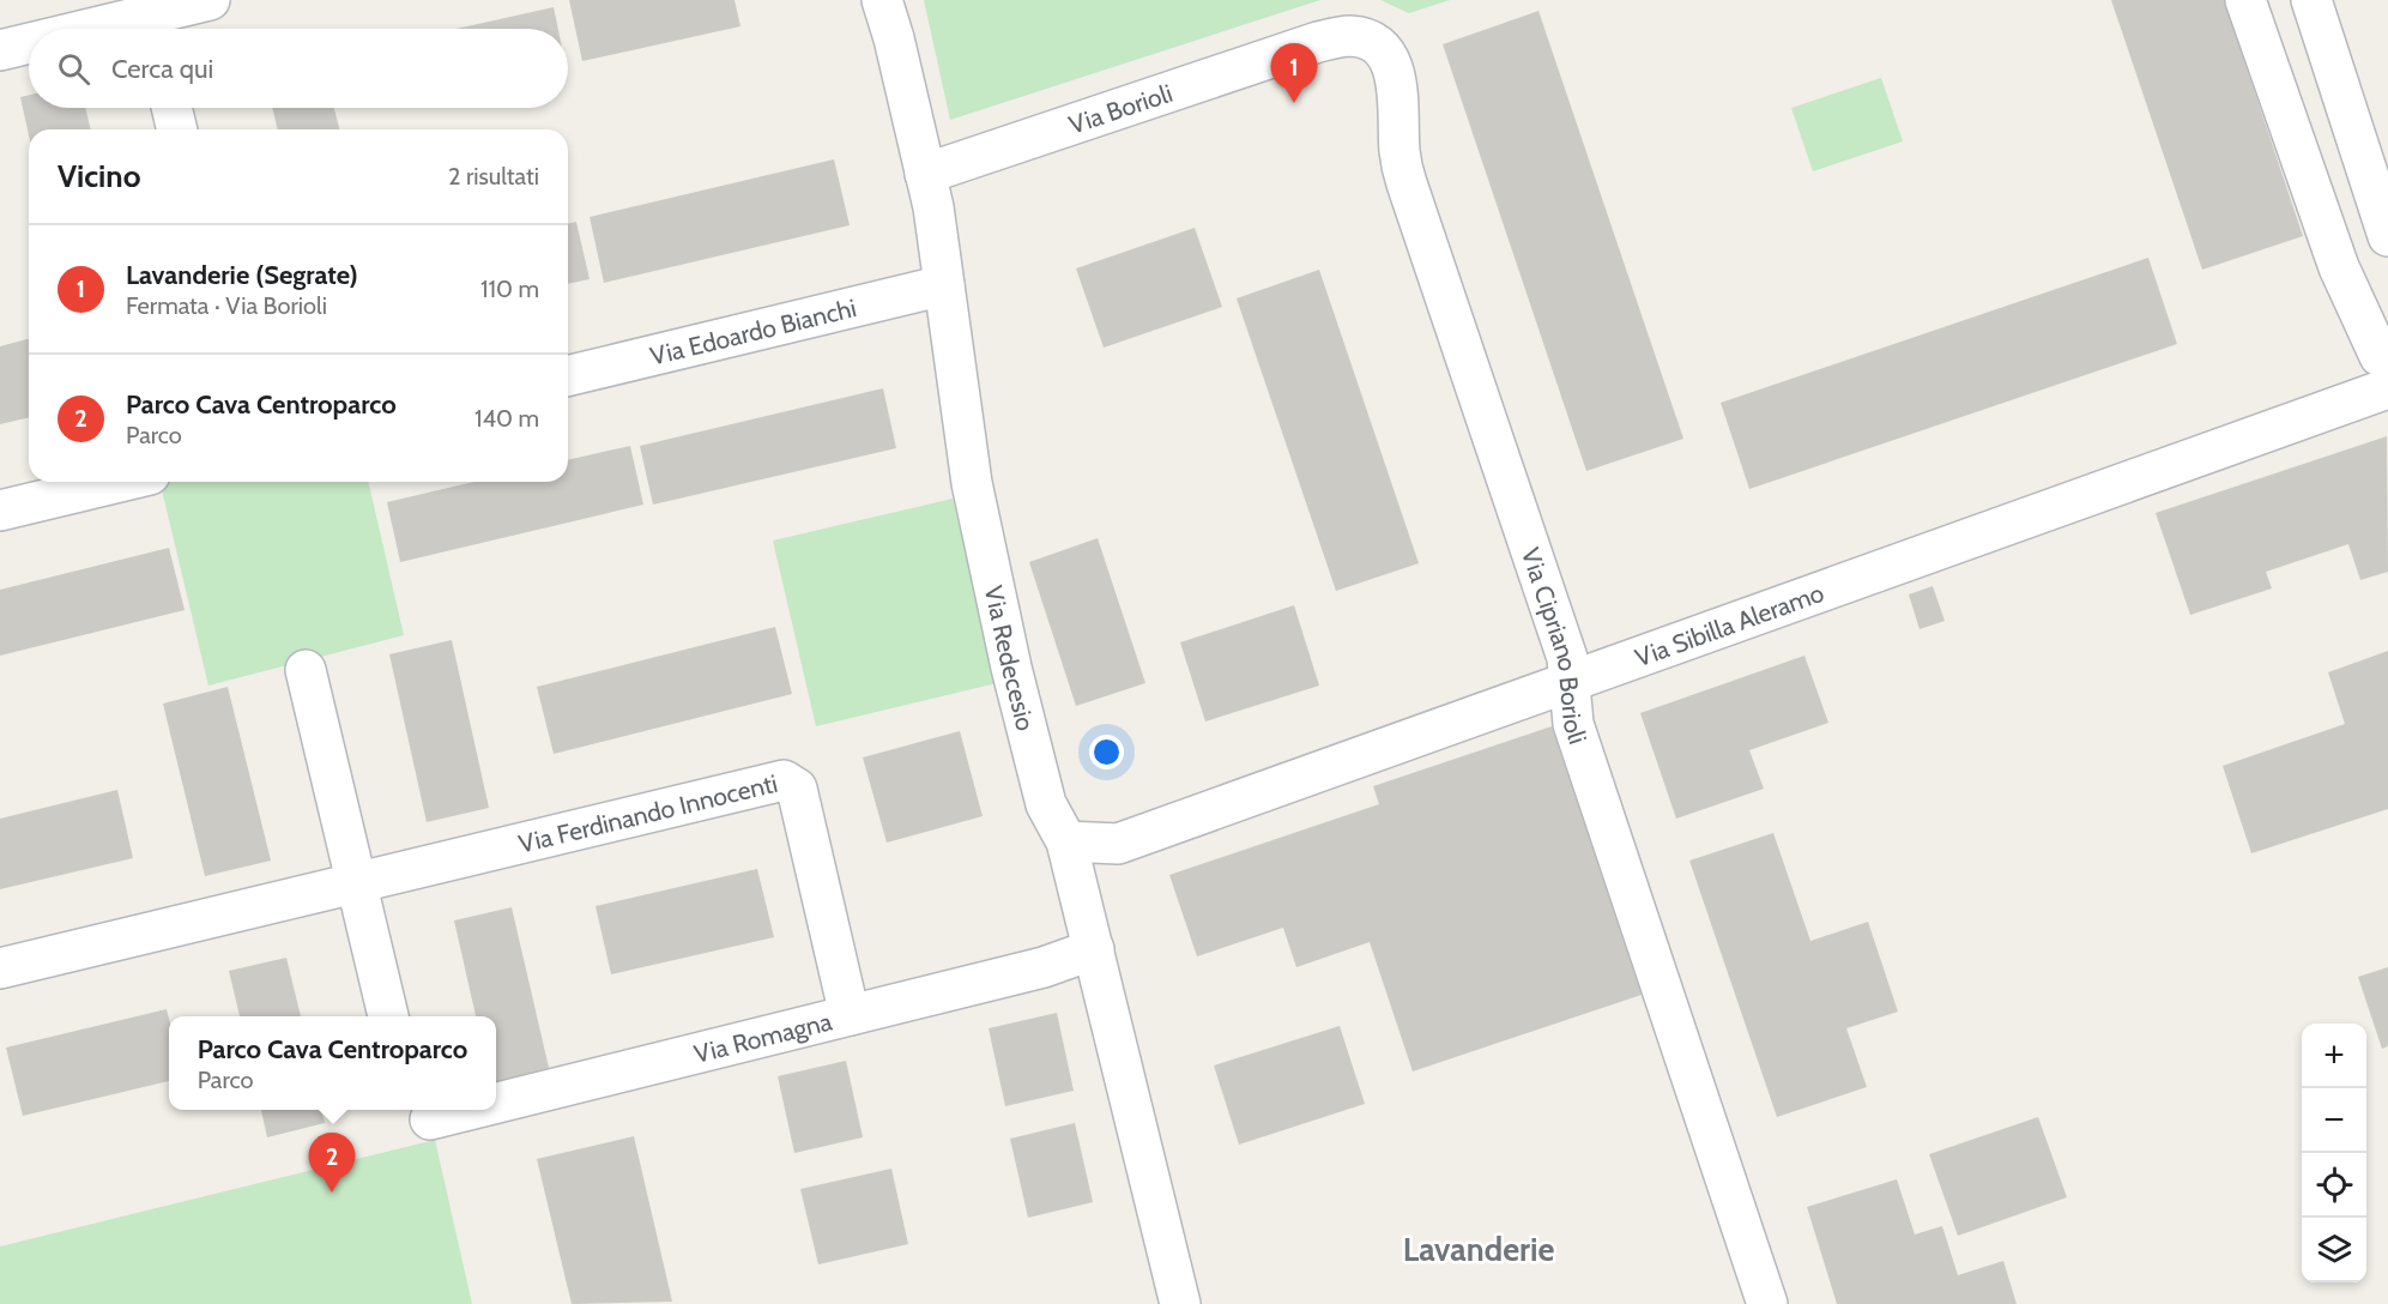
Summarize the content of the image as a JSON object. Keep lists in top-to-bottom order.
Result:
{
  "streets": {
    "street": [
      "Via Borioli",
      "Via Edoardo Bianchi",
      "Via Sibilla Aleramo",
      "Via Cipriano Borioli",
      "Via Redecesio",
      "Via Ferdinando Innocenti",
      "Via Romagna"
    ]
  },
  "crossings": [
    ["Via Borioli", "Via Cipriano Borioli"],
    ["Via Borioli", "Via Redecesio"],
    ["Via Edoardo Bianchi", "Via Redecesio"],
    ["Via Sibilla Aleramo", "Via Cipriano Borioli"],
    ["Via Sibilla Aleramo", "Via Redecesio"],
    ["Via Redecesio", "Via Romagna"],
    ["Via Ferdinando Innocenti", "Via Romagna"]
  ],
  "districts": ["Lavanderie"],
  "page": {
    "search": "Cerca qui",
    "pins": ["1", "2"],
    "heading": ["Vicino", "2 risultati"],
    "list": [
      {
        "mark": "1",
        "name": "Lavanderie (Segrate)",
        "note": "Fermata · Via Borioli",
        "value": "110 m"
      },
      {
        "mark": "2",
        "name": "Parco Cava Centroparco",
        "note": "Parco",
        "value": "140 m"
      }
    ],
    "popup": ["Parco Cava Centroparco", "Parco"],
    "map_buttons": ["+", "−"]
  }
}
